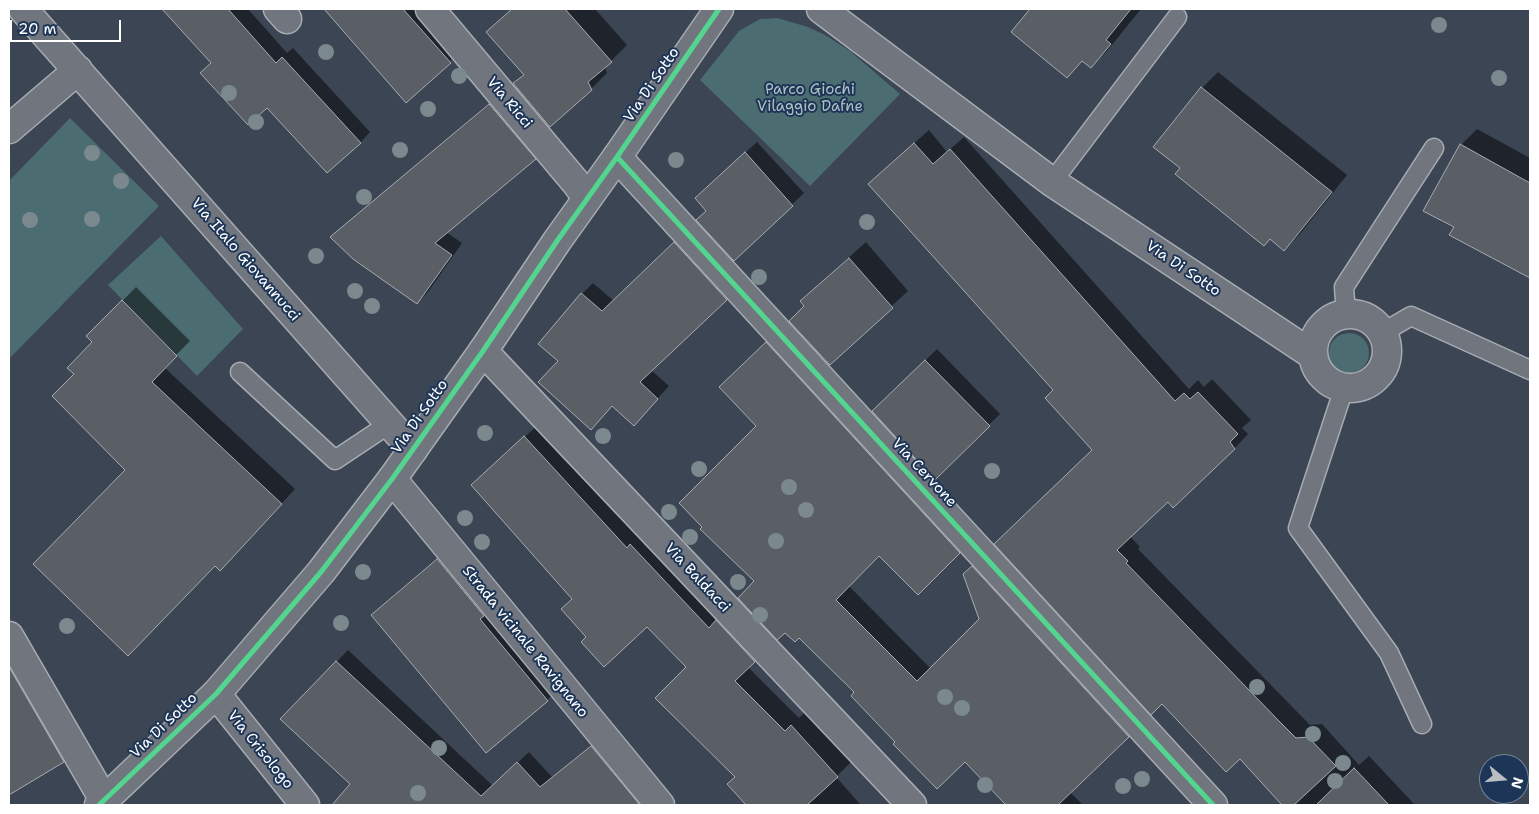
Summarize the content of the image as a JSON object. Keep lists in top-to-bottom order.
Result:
{
  "streets": {
    "street": [
      "Via Di Sotto",
      "Via Ricci",
      "Via Italo Giovannucci",
      "Via Cervone",
      "Via Baldacci",
      "Strada vicinale Ravignano",
      "Via Crisologo"
    ]
  },
  "crossings": [
    ["Via Di Sotto", "Via Ricci"],
    ["Via Di Sotto", "Via Italo Giovannucci"],
    ["Via Di Sotto", "Via Cervone"],
    ["Via Di Sotto", "Via Baldacci"],
    ["Via Di Sotto", "Strada vicinale Ravignano"],
    ["Via Di Sotto", "Via Crisologo"]
  ],
  "parks": ["Parco Giochi Vilaggio Dafne"],
  "scale_bar": "20 m",
  "north": "right"
}
